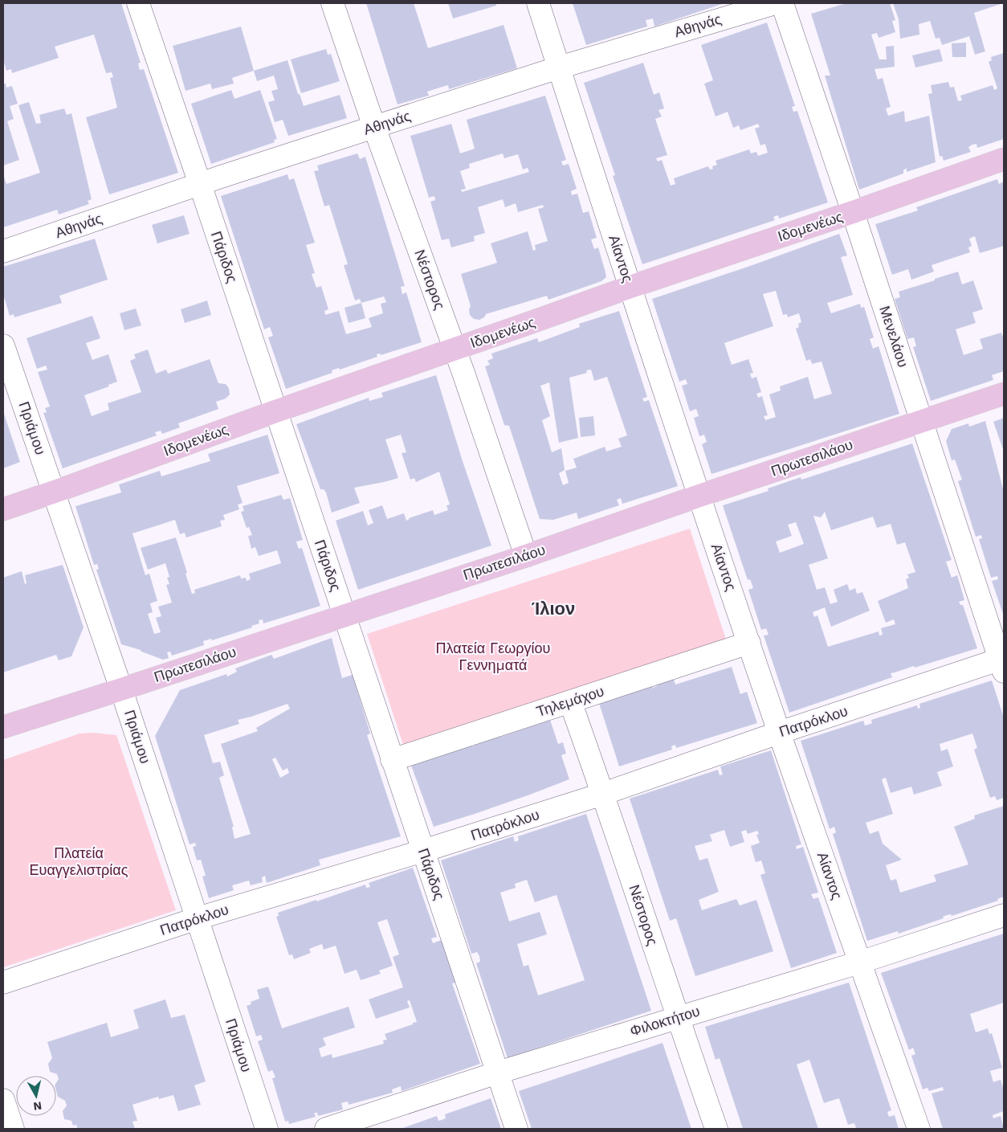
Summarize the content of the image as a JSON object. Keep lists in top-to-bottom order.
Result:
{
  "streets": {
    "main road": ["Ιδομενέως", "Πρωτεσιλάου"],
    "street": [
      "Αθηνάς",
      "Πάριδος",
      "Αίαντος",
      "Νέστορος",
      "Μενελάου",
      "Πριάμου",
      "Τηλεμάχου",
      "Πατρόκλου",
      "Φιλοκτήτου"
    ]
  },
  "crossings": [
    ["Αθηνάς", "Πάριδος"],
    ["Αθηνάς", "Αίαντος"],
    ["Αθηνάς", "Νέστορος"],
    ["Ιδομενέως", "Πάριδος"],
    ["Ιδομενέως", "Αίαντος"],
    ["Ιδομενέως", "Νέστορος"],
    ["Ιδομενέως", "Μενελάου"],
    ["Ιδομενέως", "Πριάμου"],
    ["Πάριδος", "Πρωτεσιλάου"],
    ["Πάριδος", "Τηλεμάχου"],
    ["Πάριδος", "Πατρόκλου"],
    ["Πάριδος", "Φιλοκτήτου"],
    ["Αίαντος", "Πρωτεσιλάου"],
    ["Αίαντος", "Τηλεμάχου"],
    ["Αίαντος", "Πατρόκλου"],
    ["Αίαντος", "Φιλοκτήτου"],
    ["Νέστορος", "Πρωτεσιλάου"],
    ["Νέστορος", "Τηλεμάχου"],
    ["Νέστορος", "Πατρόκλου"],
    ["Νέστορος", "Φιλοκτήτου"],
    ["Μενελάου", "Πρωτεσιλάου"],
    ["Μενελάου", "Πατρόκλου"],
    ["Πριάμου", "Πρωτεσιλάου"],
    ["Πριάμου", "Πατρόκλου"]
  ],
  "districts": ["Ίλιον"],
  "parks": ["Πλατεία Γεωργίου Γεννηματά", "Πλατεία Ευαγγελιστρίας"],
  "north": "bottom"
}
